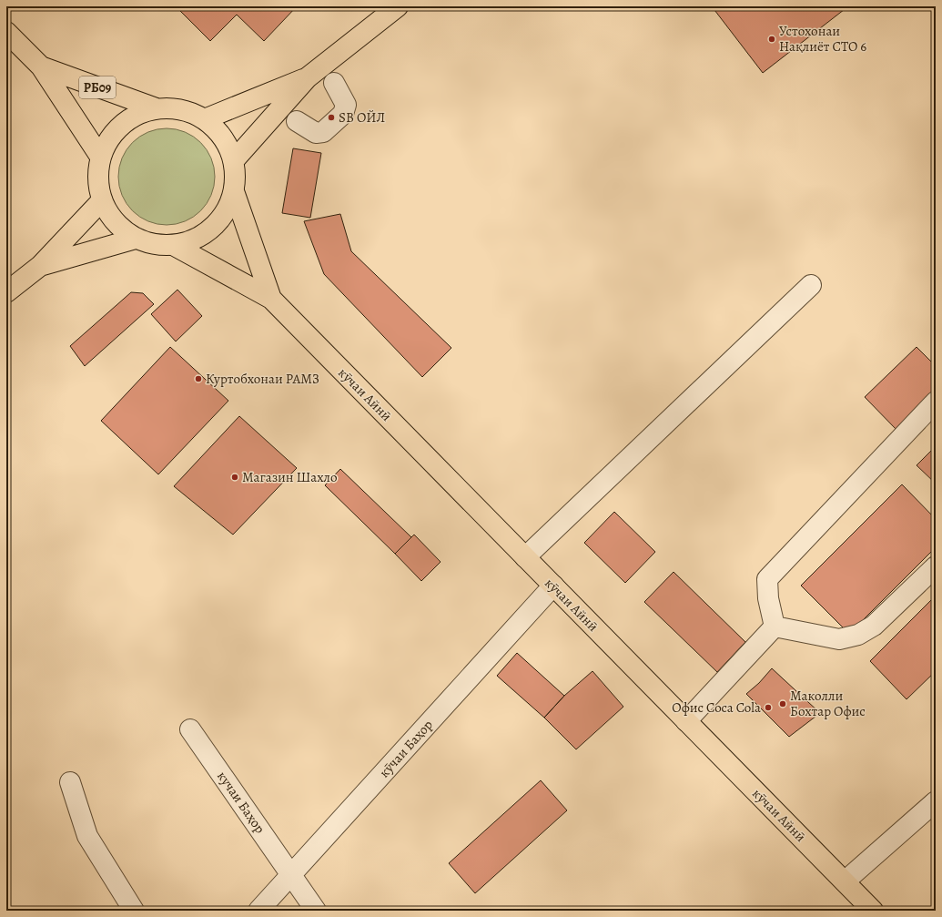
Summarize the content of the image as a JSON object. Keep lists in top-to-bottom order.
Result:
{
  "streets": {
    "main road": ["РБ09", "кӯчаи Айнӣ"],
    "street": ["кӯчаи Баҳор", "кучаи Баҳор"]
  },
  "crossings": [
    ["кӯчаи Айнӣ", "кӯчаи Баҳор"],
    ["кӯчаи Баҳор", "кучаи Баҳор"]
  ],
  "places": [
    "Устохонаи Нақлиёт СТО 6",
    "SB ОЙЛ",
    "Куртобхонаи РАМЗ",
    "Магазин Шахло",
    "Маколли Бохтар Офис",
    "Офис Coca Cola"
  ]
}
